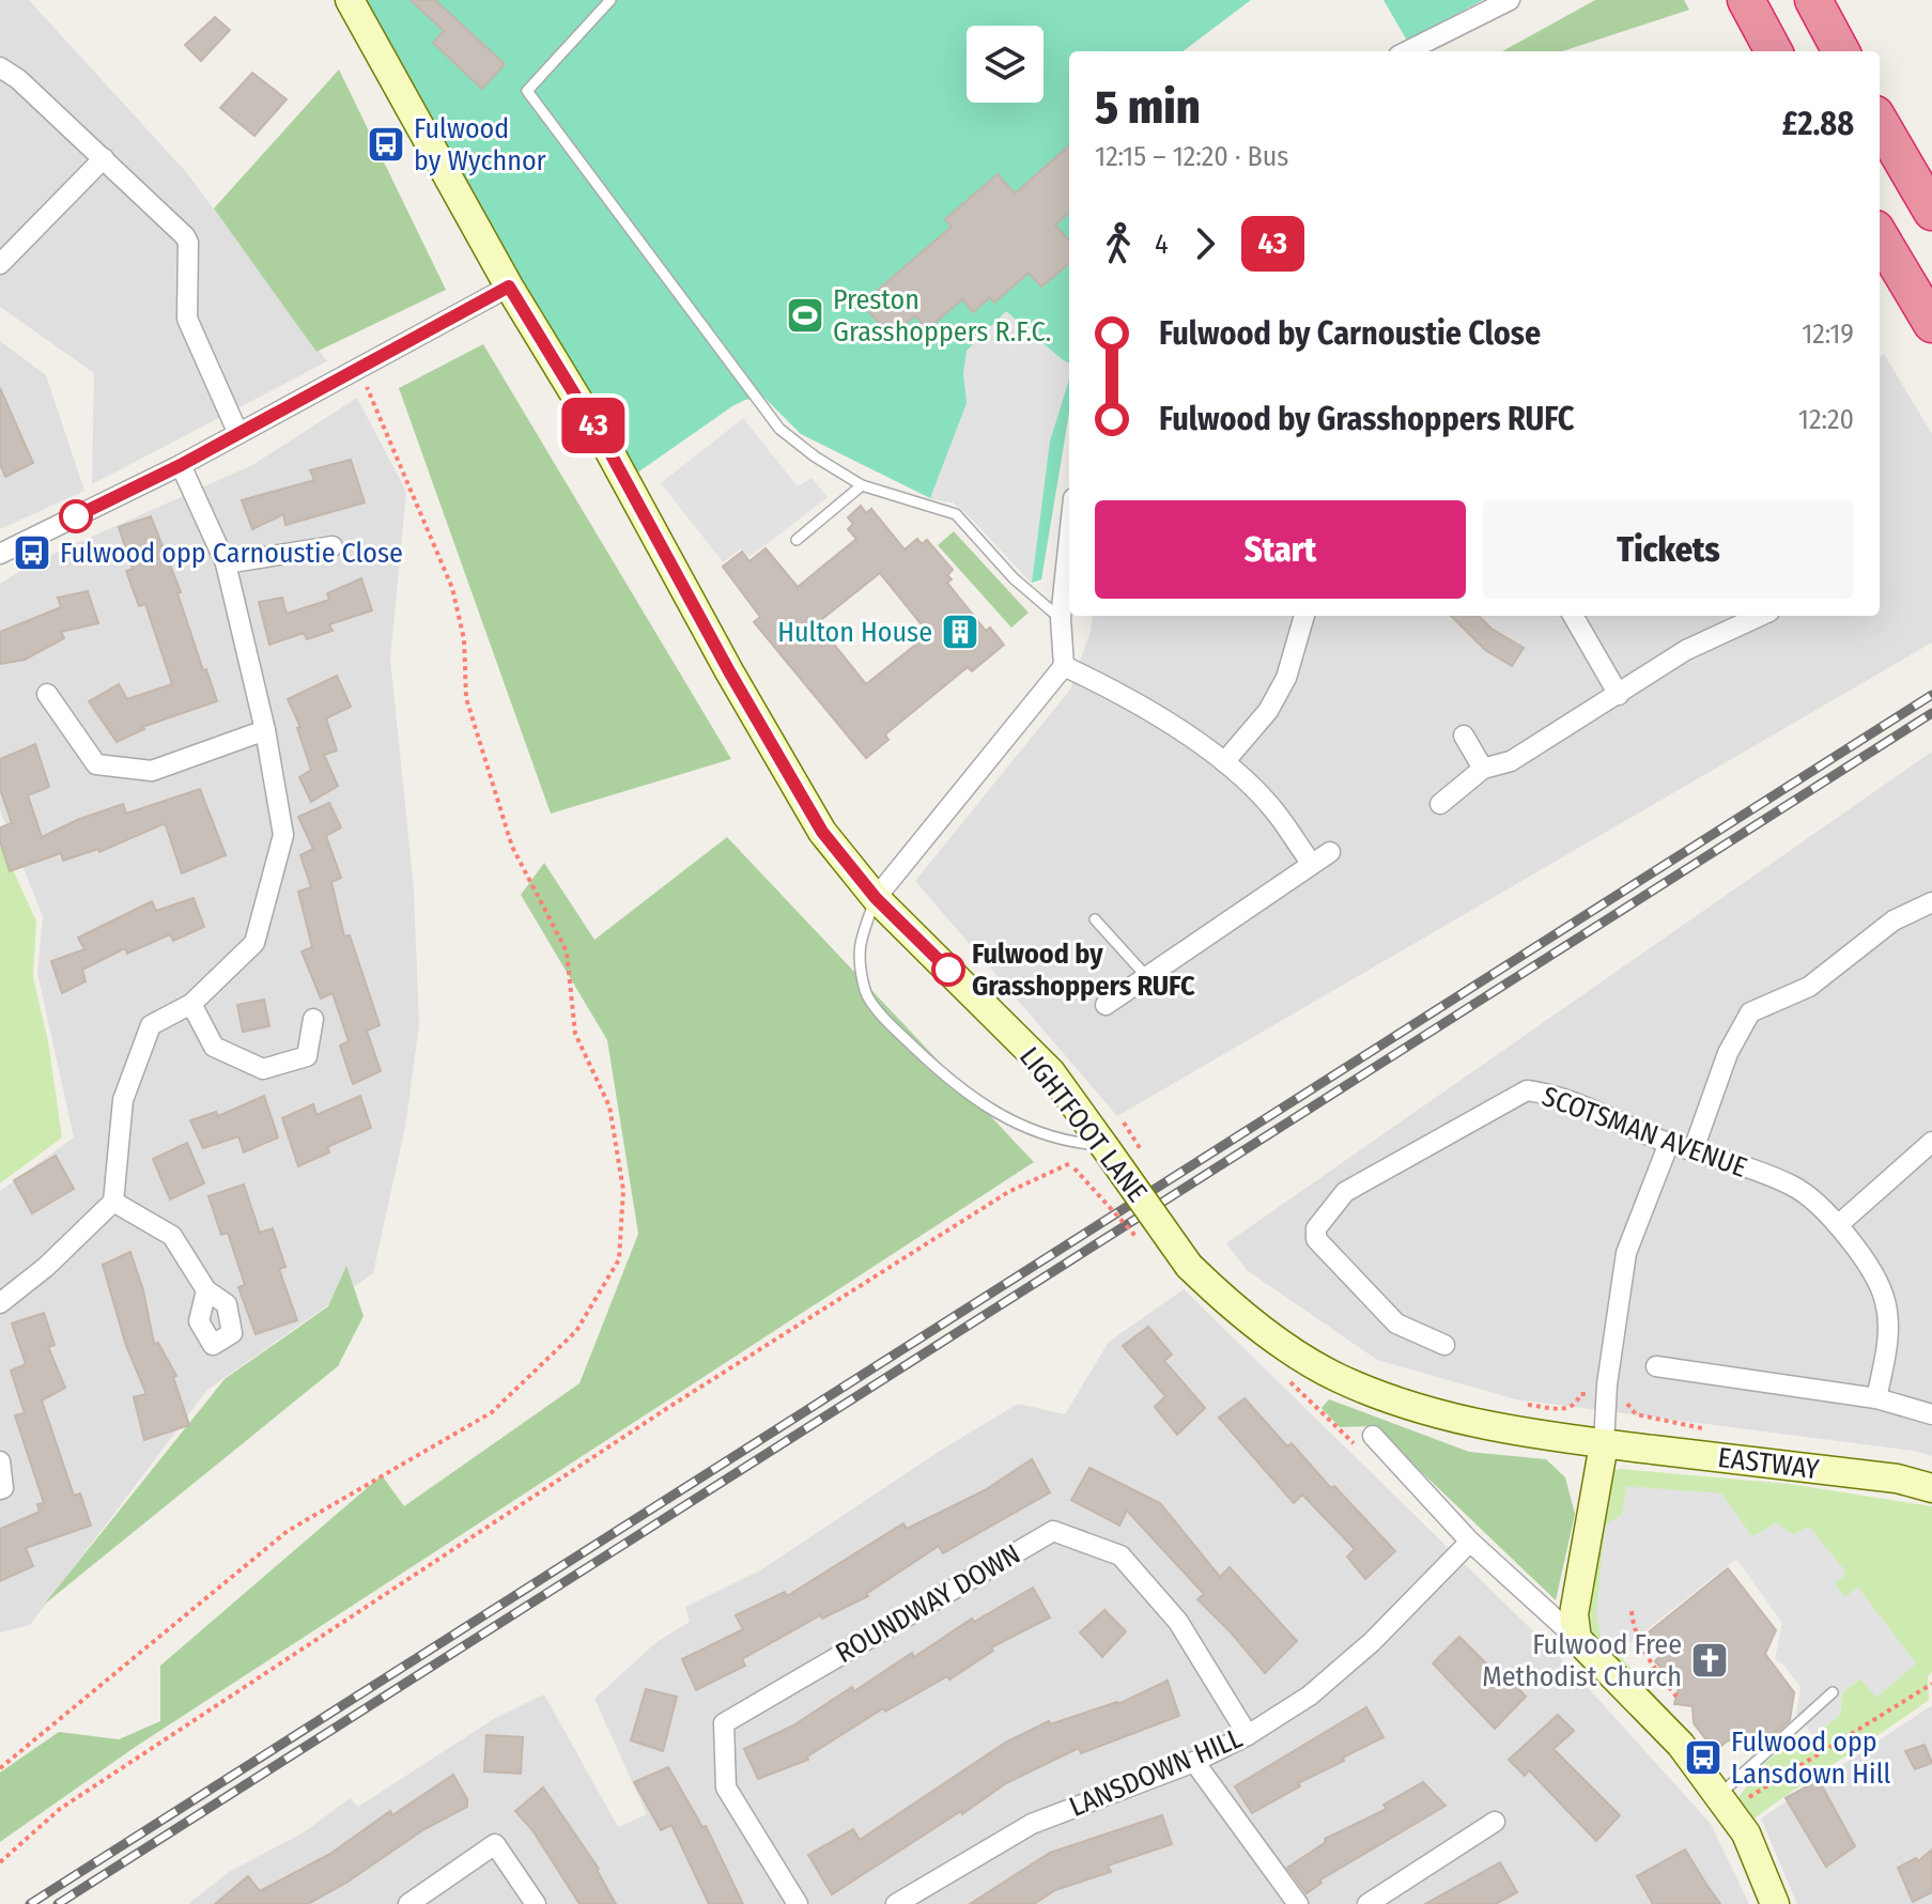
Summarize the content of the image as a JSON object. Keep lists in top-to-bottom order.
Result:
{
  "streets": {
    "main road": ["LIGHTFOOT LANE", "EASTWAY"],
    "street": ["SCOTSMAN AVENUE", "ROUNDWAY DOWN", "LANSDOWN HILL"]
  },
  "crossings": [
    ["LIGHTFOOT LANE", "EASTWAY"],
    ["ROUNDWAY DOWN", "LANSDOWN HILL"]
  ],
  "places": {
    "bus stop": ["Fulwood by Wychnor", "Fulwood opp Carnoustie Close", "Fulwood opp Lansdown Hill"],
    "sports": ["Preston Grasshoppers R.F.C."],
    "building": ["Hulton House"],
    "other": ["Fulwood by Grasshoppers RUFC"],
    "church": ["Fulwood Free Methodist Church"]
  },
  "lines": ["bus line 43"],
  "page": {
    "on_map": "43",
    "heading": ["5 min", "12:15 – 12:20 · Bus", "£2.88"],
    "legs": ["4", "43"],
    "list": [
      {
        "name": "Fulwood by Carnoustie Close",
        "value": "12:19"
      },
      {
        "name": "Fulwood by Grasshoppers RUFC",
        "value": "12:20"
      }
    ],
    "buttons": ["Start", "Tickets"]
  }
}
